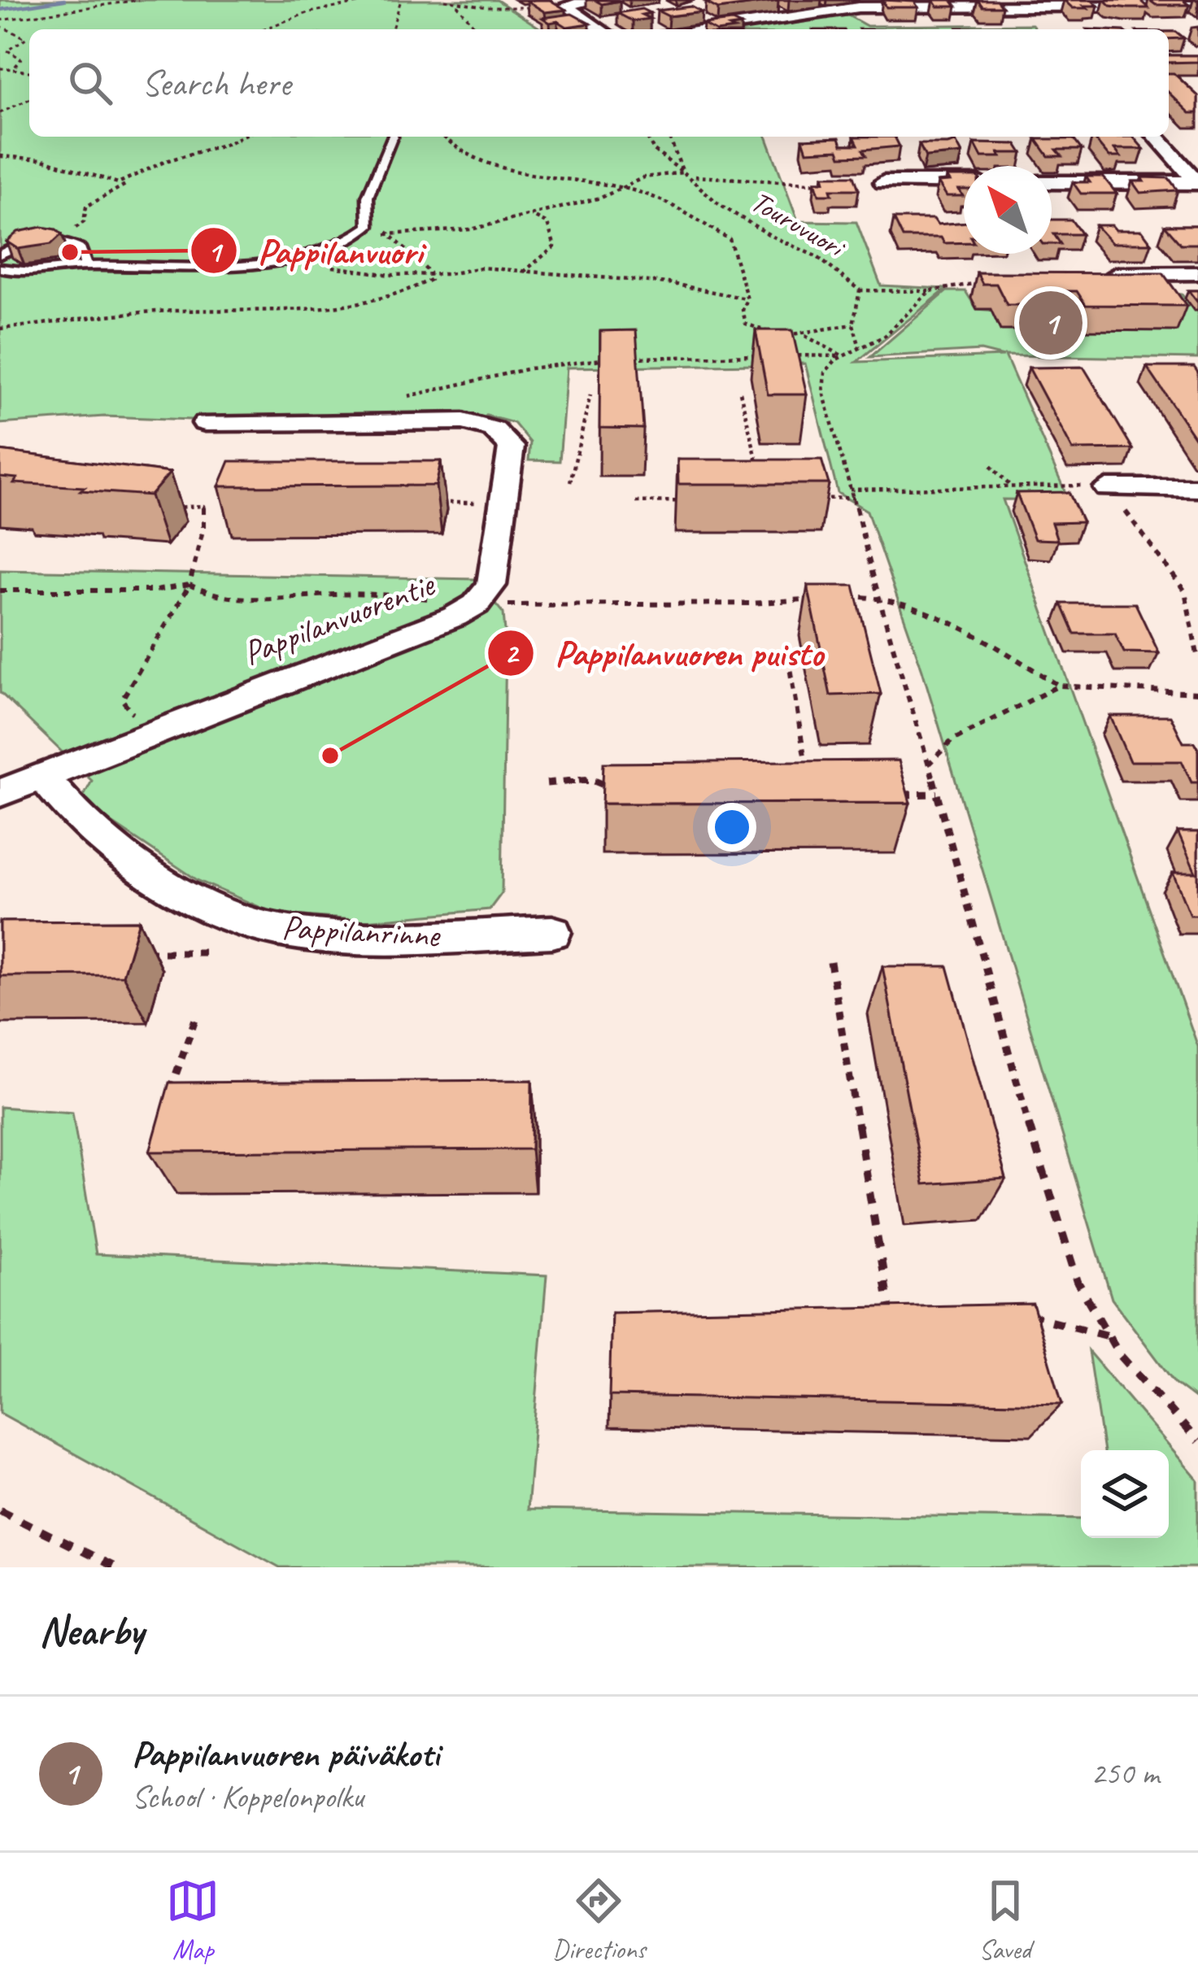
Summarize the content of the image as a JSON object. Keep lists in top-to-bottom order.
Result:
{
  "streets": {
    "street": ["Pappilanvuorentie", "Pappilanrinne"],
    "path": ["Touruvuori"]
  },
  "crossings": [
    ["Pappilanvuorentie", "Pappilanrinne"]
  ],
  "places": ["Pappilanvuori", "Pappilanvuoren puisto"],
  "north": "top left",
  "page": {
    "search": "Search here",
    "pins": "1",
    "heading": "Nearby",
    "list": [
      {
        "mark": "1",
        "name": "Pappilanvuoren päiväkoti",
        "note": "School · Koppelonpolku",
        "value": "250 m"
      }
    ],
    "nav": ["Map", "Directions", "Saved"]
  }
}
